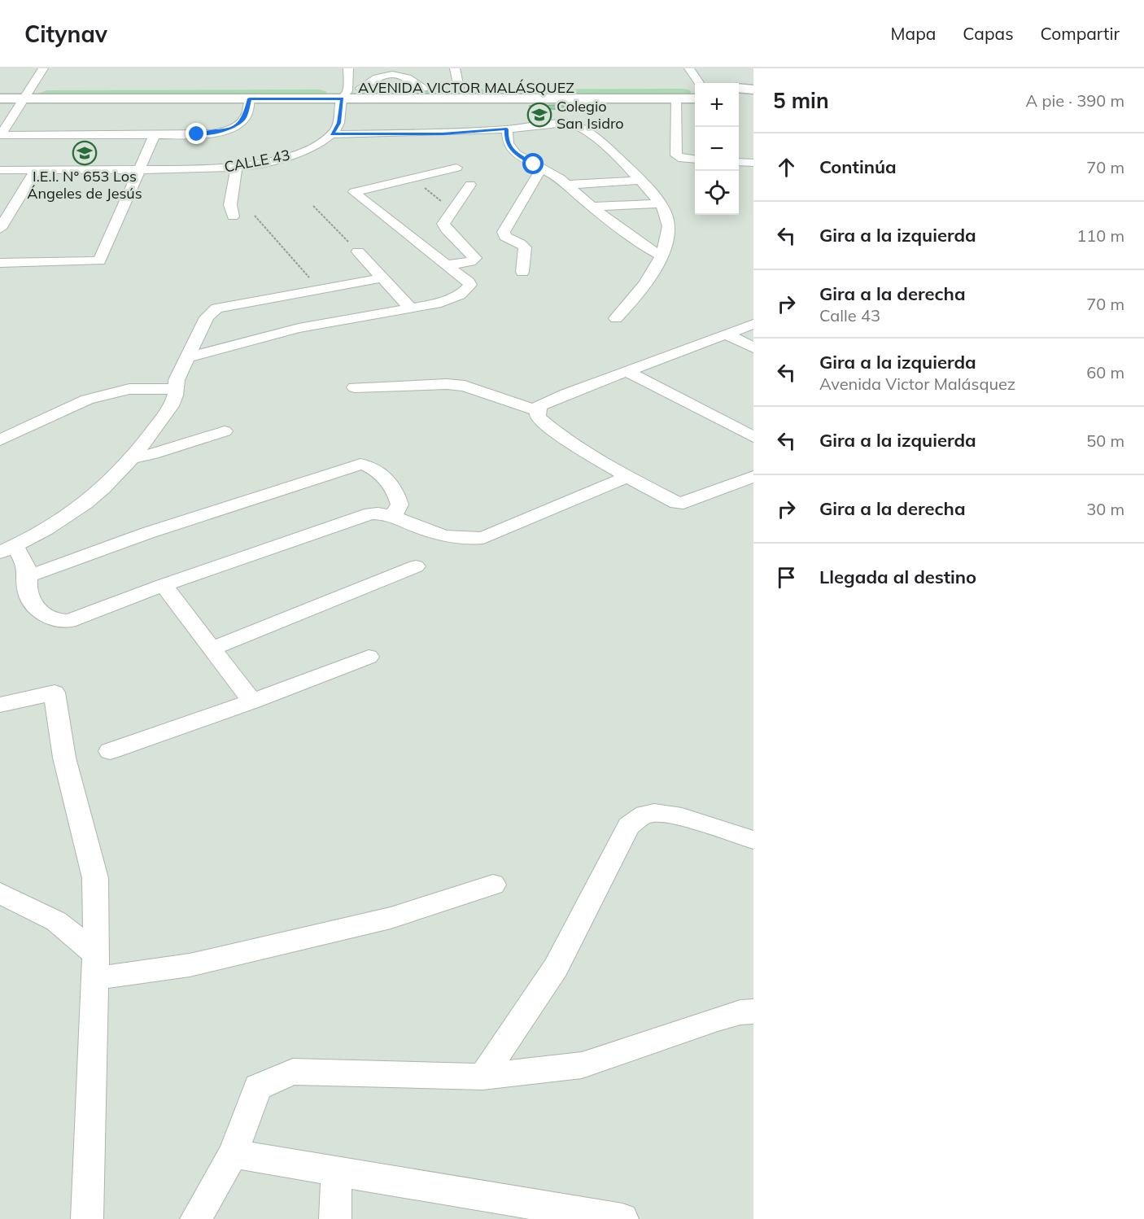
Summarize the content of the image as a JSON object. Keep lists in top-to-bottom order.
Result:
{
  "streets": {
    "main road": ["AVENIDA VICTOR MALÁSQUEZ"],
    "street": ["CALLE 43"]
  },
  "places": {
    "school or university": ["Colegio San Isidro", "I.E.I. N° 653 Los Ángeles de Jesús"]
  },
  "page": {
    "header": "Citynav",
    "nav": ["Mapa", "Capas", "Compartir"],
    "heading": ["5 min", "A pie · 390 m"],
    "map_buttons": ["+", "−"],
    "list": [
      ["Continúa", "70 m"],
      ["Gira a la izquierda", "110 m"],
      ["Gira a la derecha", "Calle 43", "70 m"],
      ["Gira a la izquierda", "Avenida Victor Malásquez", "60 m"],
      ["Gira a la izquierda", "50 m"],
      ["Gira a la derecha", "30 m"],
      "Llegada al destino"
    ]
  }
}
